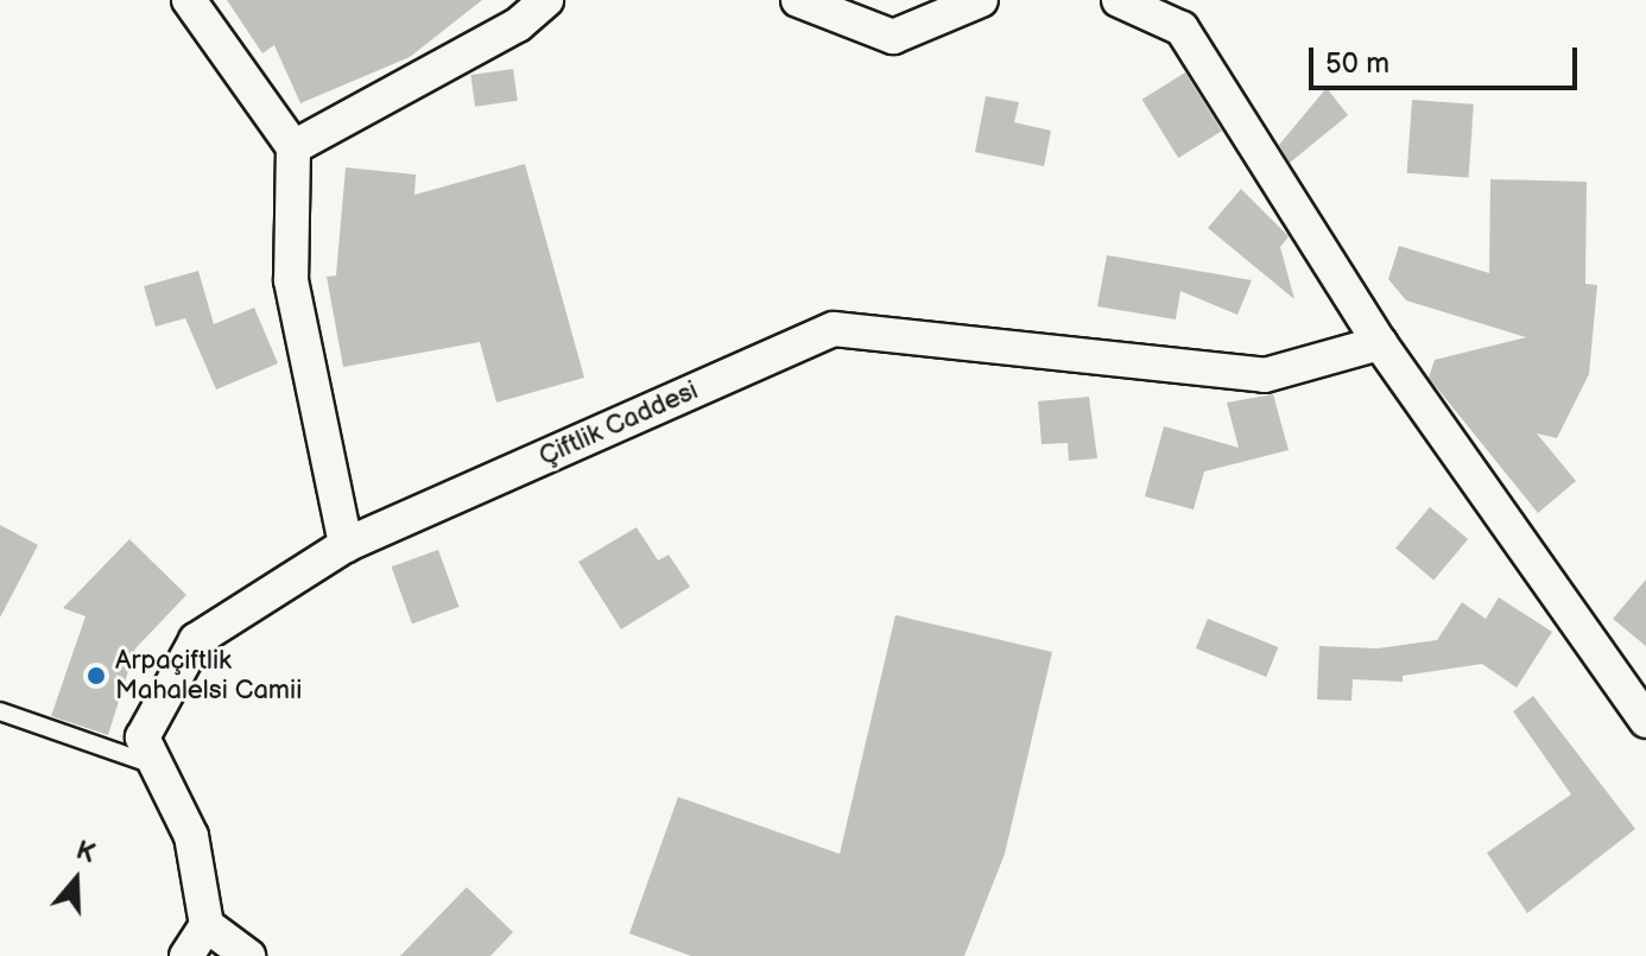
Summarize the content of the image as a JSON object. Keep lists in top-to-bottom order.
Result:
{
  "streets": {
    "street": ["Çiftlik Caddesi"]
  },
  "places": ["Arpaçiftlik Mahalelsi Camii"],
  "scale_bar": "50 m",
  "north": "top"
}
